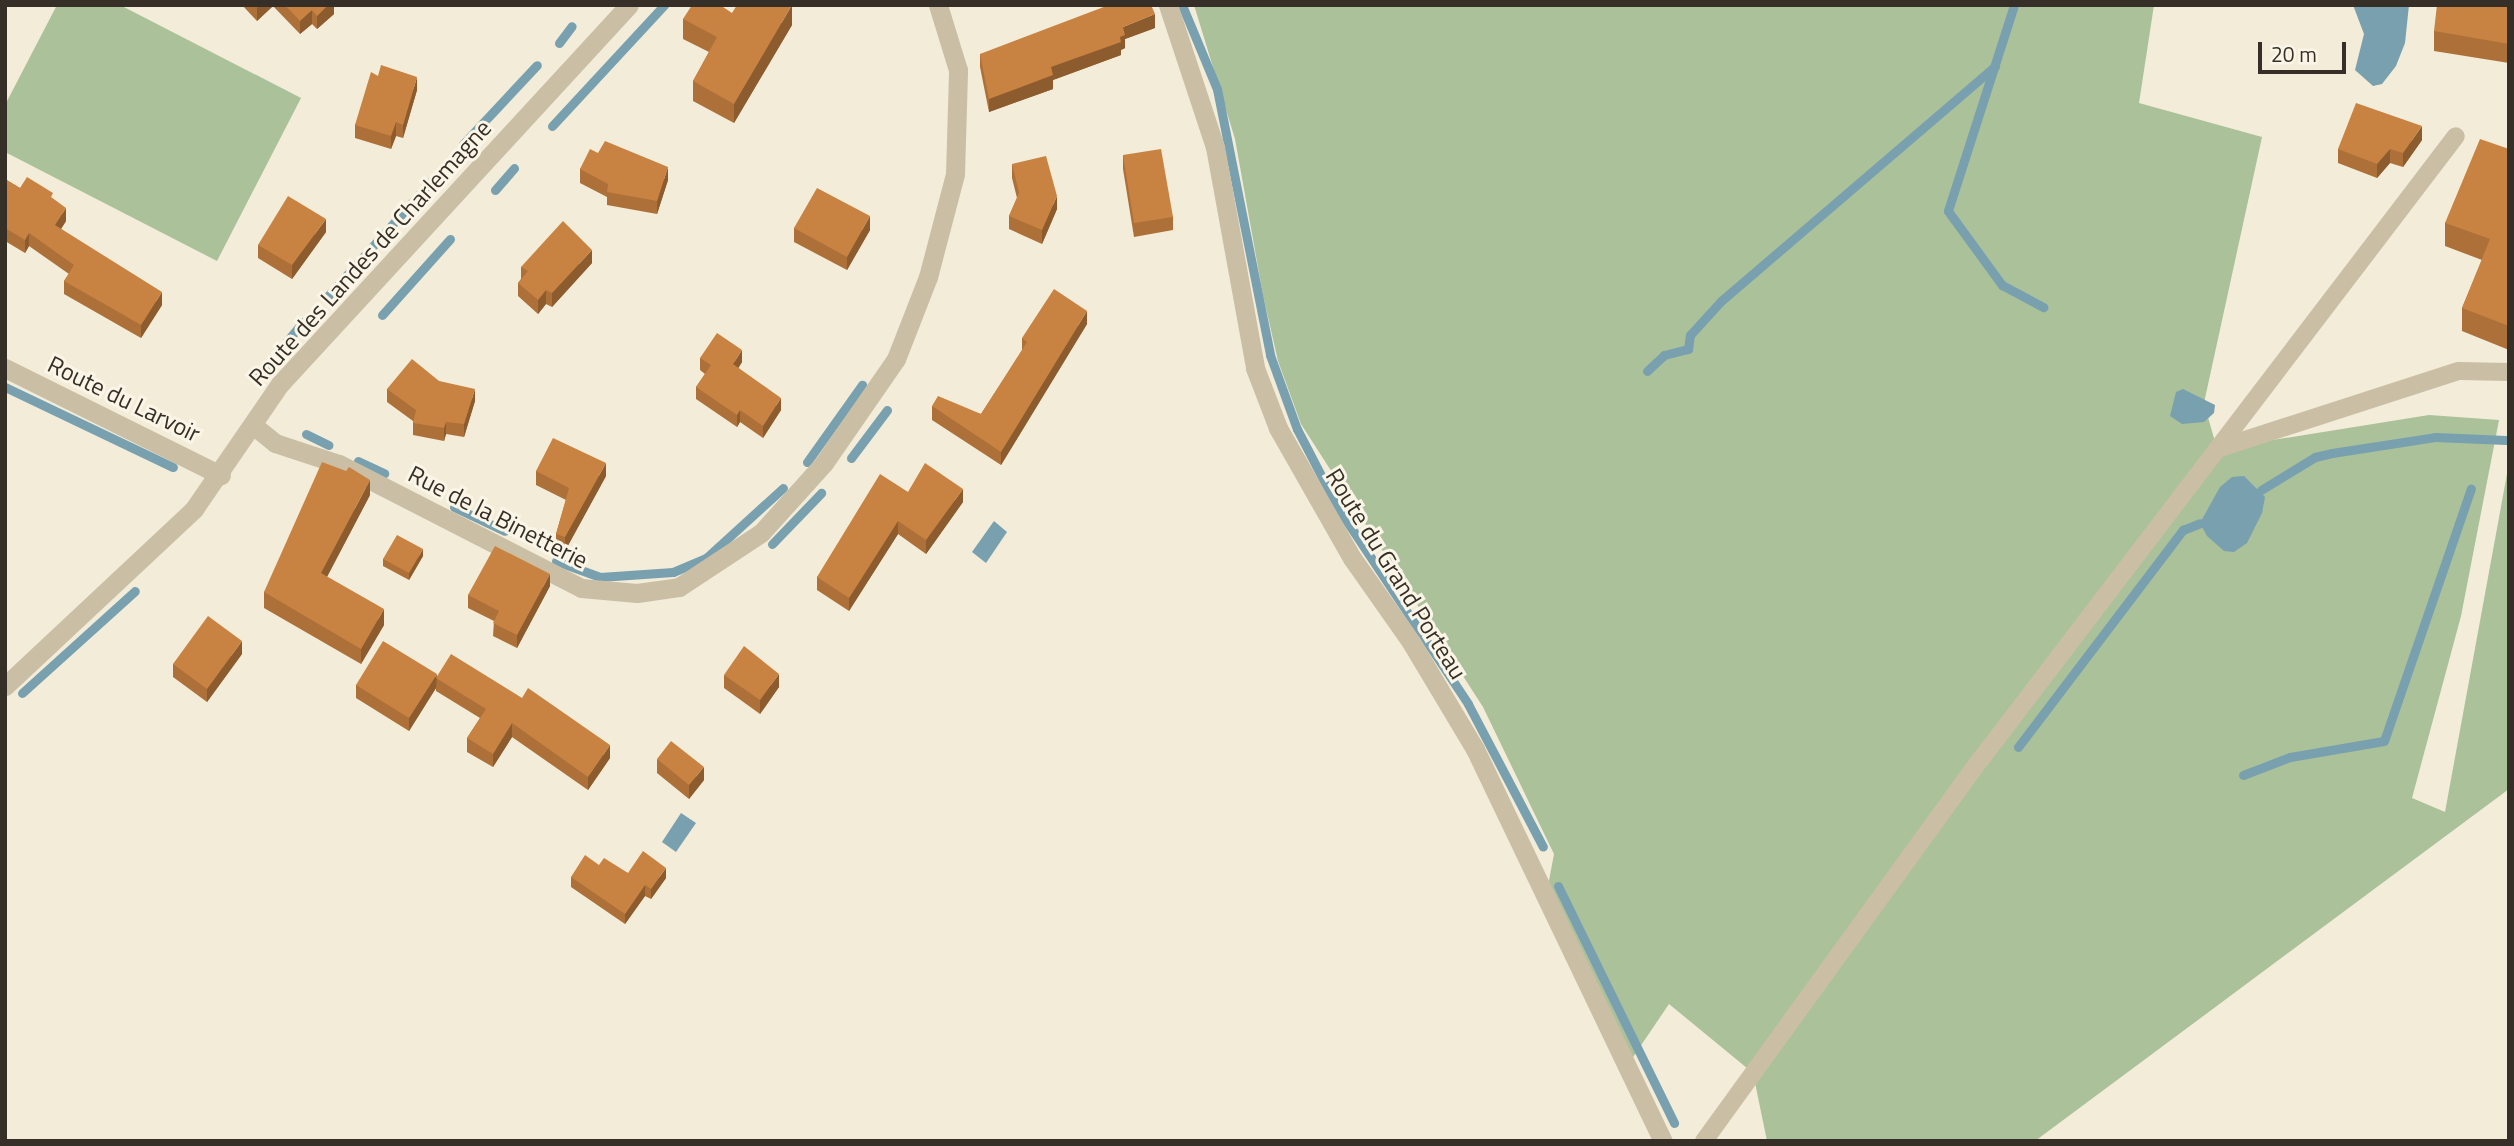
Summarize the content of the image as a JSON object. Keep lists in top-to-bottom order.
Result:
{
  "streets": {
    "street": [
      "Route des Landes de Charlemagne",
      "Route du Larvoir",
      "Rue de la Binetterie",
      "Route du Grand Porteau"
    ]
  },
  "crossings": [
    ["Route des Landes de Charlemagne", "Route du Larvoir"],
    ["Route des Landes de Charlemagne", "Rue de la Binetterie"]
  ],
  "scale_bar": "20 m"
}
